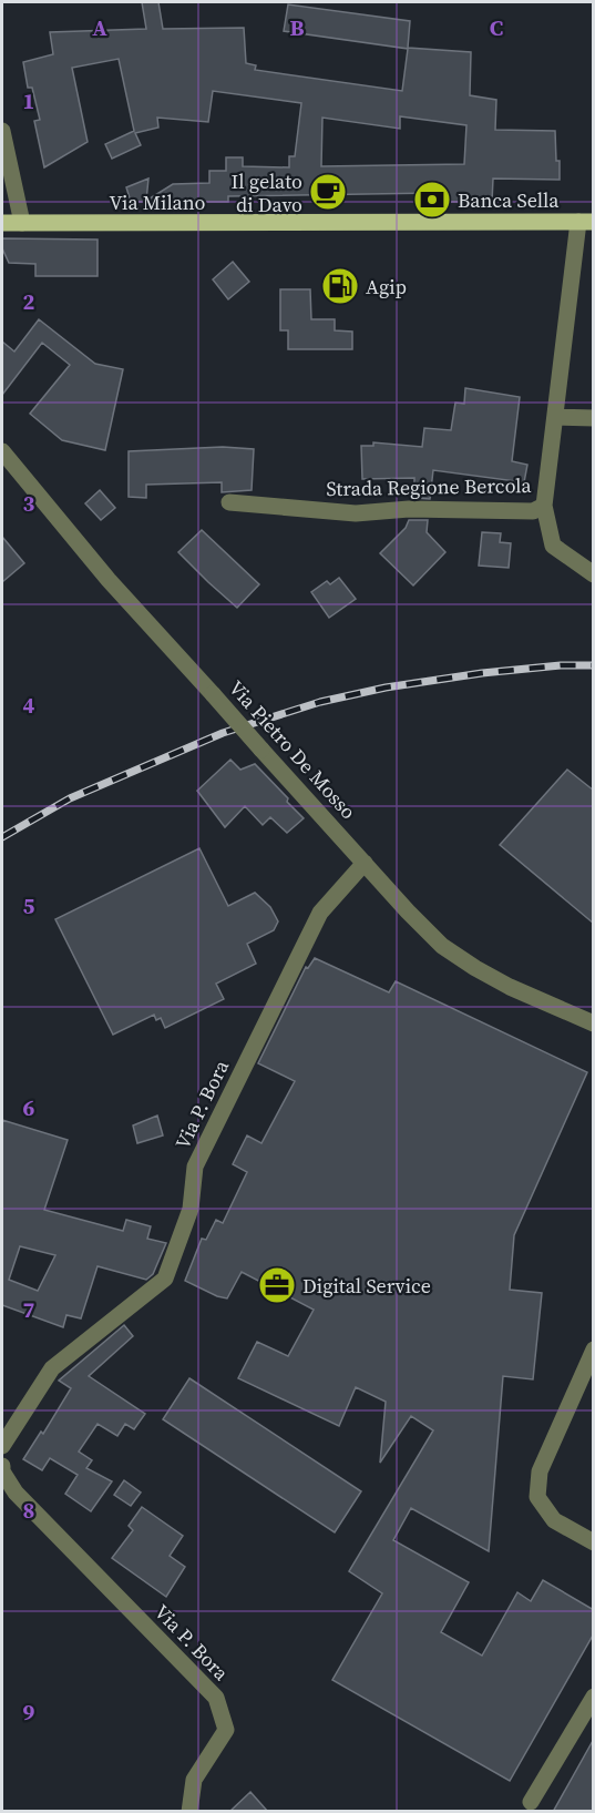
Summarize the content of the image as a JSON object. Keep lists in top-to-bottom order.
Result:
{
  "streets": {
    "main road": ["Via Milano"],
    "street": ["Strada Regione Bercola", "Via Pietro De Mosso", "Via P. Bora"]
  },
  "crossings": [
    ["Via Milano", "Strada Regione Bercola"],
    ["Via Pietro De Mosso", "Via P. Bora"]
  ],
  "places": {
    "cafe": ["Il gelato di Davo"],
    "bank": ["Banca Sella"],
    "fuel station": ["Agip"],
    "office": ["Digital Service"]
  },
  "grid": {
    "columns": ["A", "B", "C"],
    "rows": [
      "1",
      "2",
      "3",
      "4",
      "5",
      "6",
      "7",
      "8",
      "9"
    ]
  }
}
